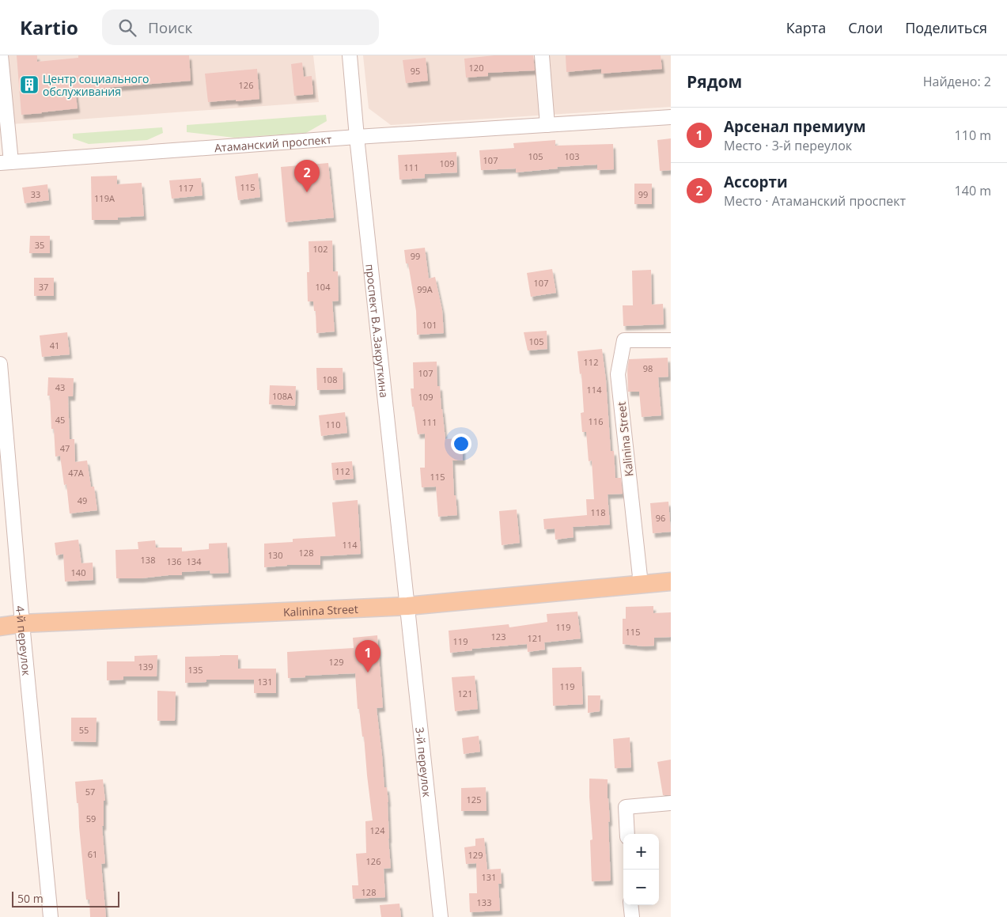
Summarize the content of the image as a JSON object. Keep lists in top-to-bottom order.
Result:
{
  "streets": {
    "main road": ["Kalinina Street"],
    "street": [
      "Атаманский проспект",
      "проспект В.А.Закруткина",
      "4-й переулок",
      "3-й переулок"
    ]
  },
  "crossings": [
    ["Атаманский проспект", "проспект В.А.Закруткина"],
    ["проспект В.А.Закруткина", "Kalinina Street"],
    ["проспект В.А.Закруткина", "3-й переулок"],
    ["Kalinina Street", "4-й переулок"],
    ["Kalinina Street", "3-й переулок"]
  ],
  "places": {
    "building": ["Центр социального обслуживания"]
  },
  "house_numbers": [
    "120",
    "95",
    "126",
    "105",
    "103",
    "107",
    "109",
    "111",
    "115",
    "117",
    "33",
    "99",
    "119А",
    "35",
    "102",
    "99",
    "107",
    "37",
    "104",
    "99А",
    "101",
    "105",
    "41",
    "112",
    "98",
    "107",
    "108",
    "43",
    "114",
    "108А",
    "109",
    "45",
    "116",
    "111",
    "110",
    "47",
    "112",
    "47А",
    "115",
    "49",
    "118",
    "96",
    "114",
    "128",
    "130",
    "138",
    "136",
    "134",
    "140",
    "119",
    "115",
    "123",
    "121",
    "119",
    "129",
    "139",
    "135",
    "131",
    "119",
    "121",
    "55",
    "57",
    "125",
    "59",
    "124",
    "61",
    "129",
    "126",
    "131",
    "128",
    "133"
  ],
  "scale_bar": "50 m",
  "page": {
    "header": "Kartio",
    "search": "Поиск",
    "nav": ["Карта", "Слои", "Поделиться"],
    "heading": ["Рядом", "Найдено: 2"],
    "list": [
      {
        "mark": "1",
        "name": "Арсенал премиум",
        "note": "Место · 3-й переулок",
        "value": "110 m"
      },
      {
        "mark": "2",
        "name": "Ассорти",
        "note": "Место · Атаманский проспект",
        "value": "140 m"
      }
    ],
    "pins": ["2", "1"],
    "map_buttons": ["+", "−"],
    "scale": "50 m"
  }
}
